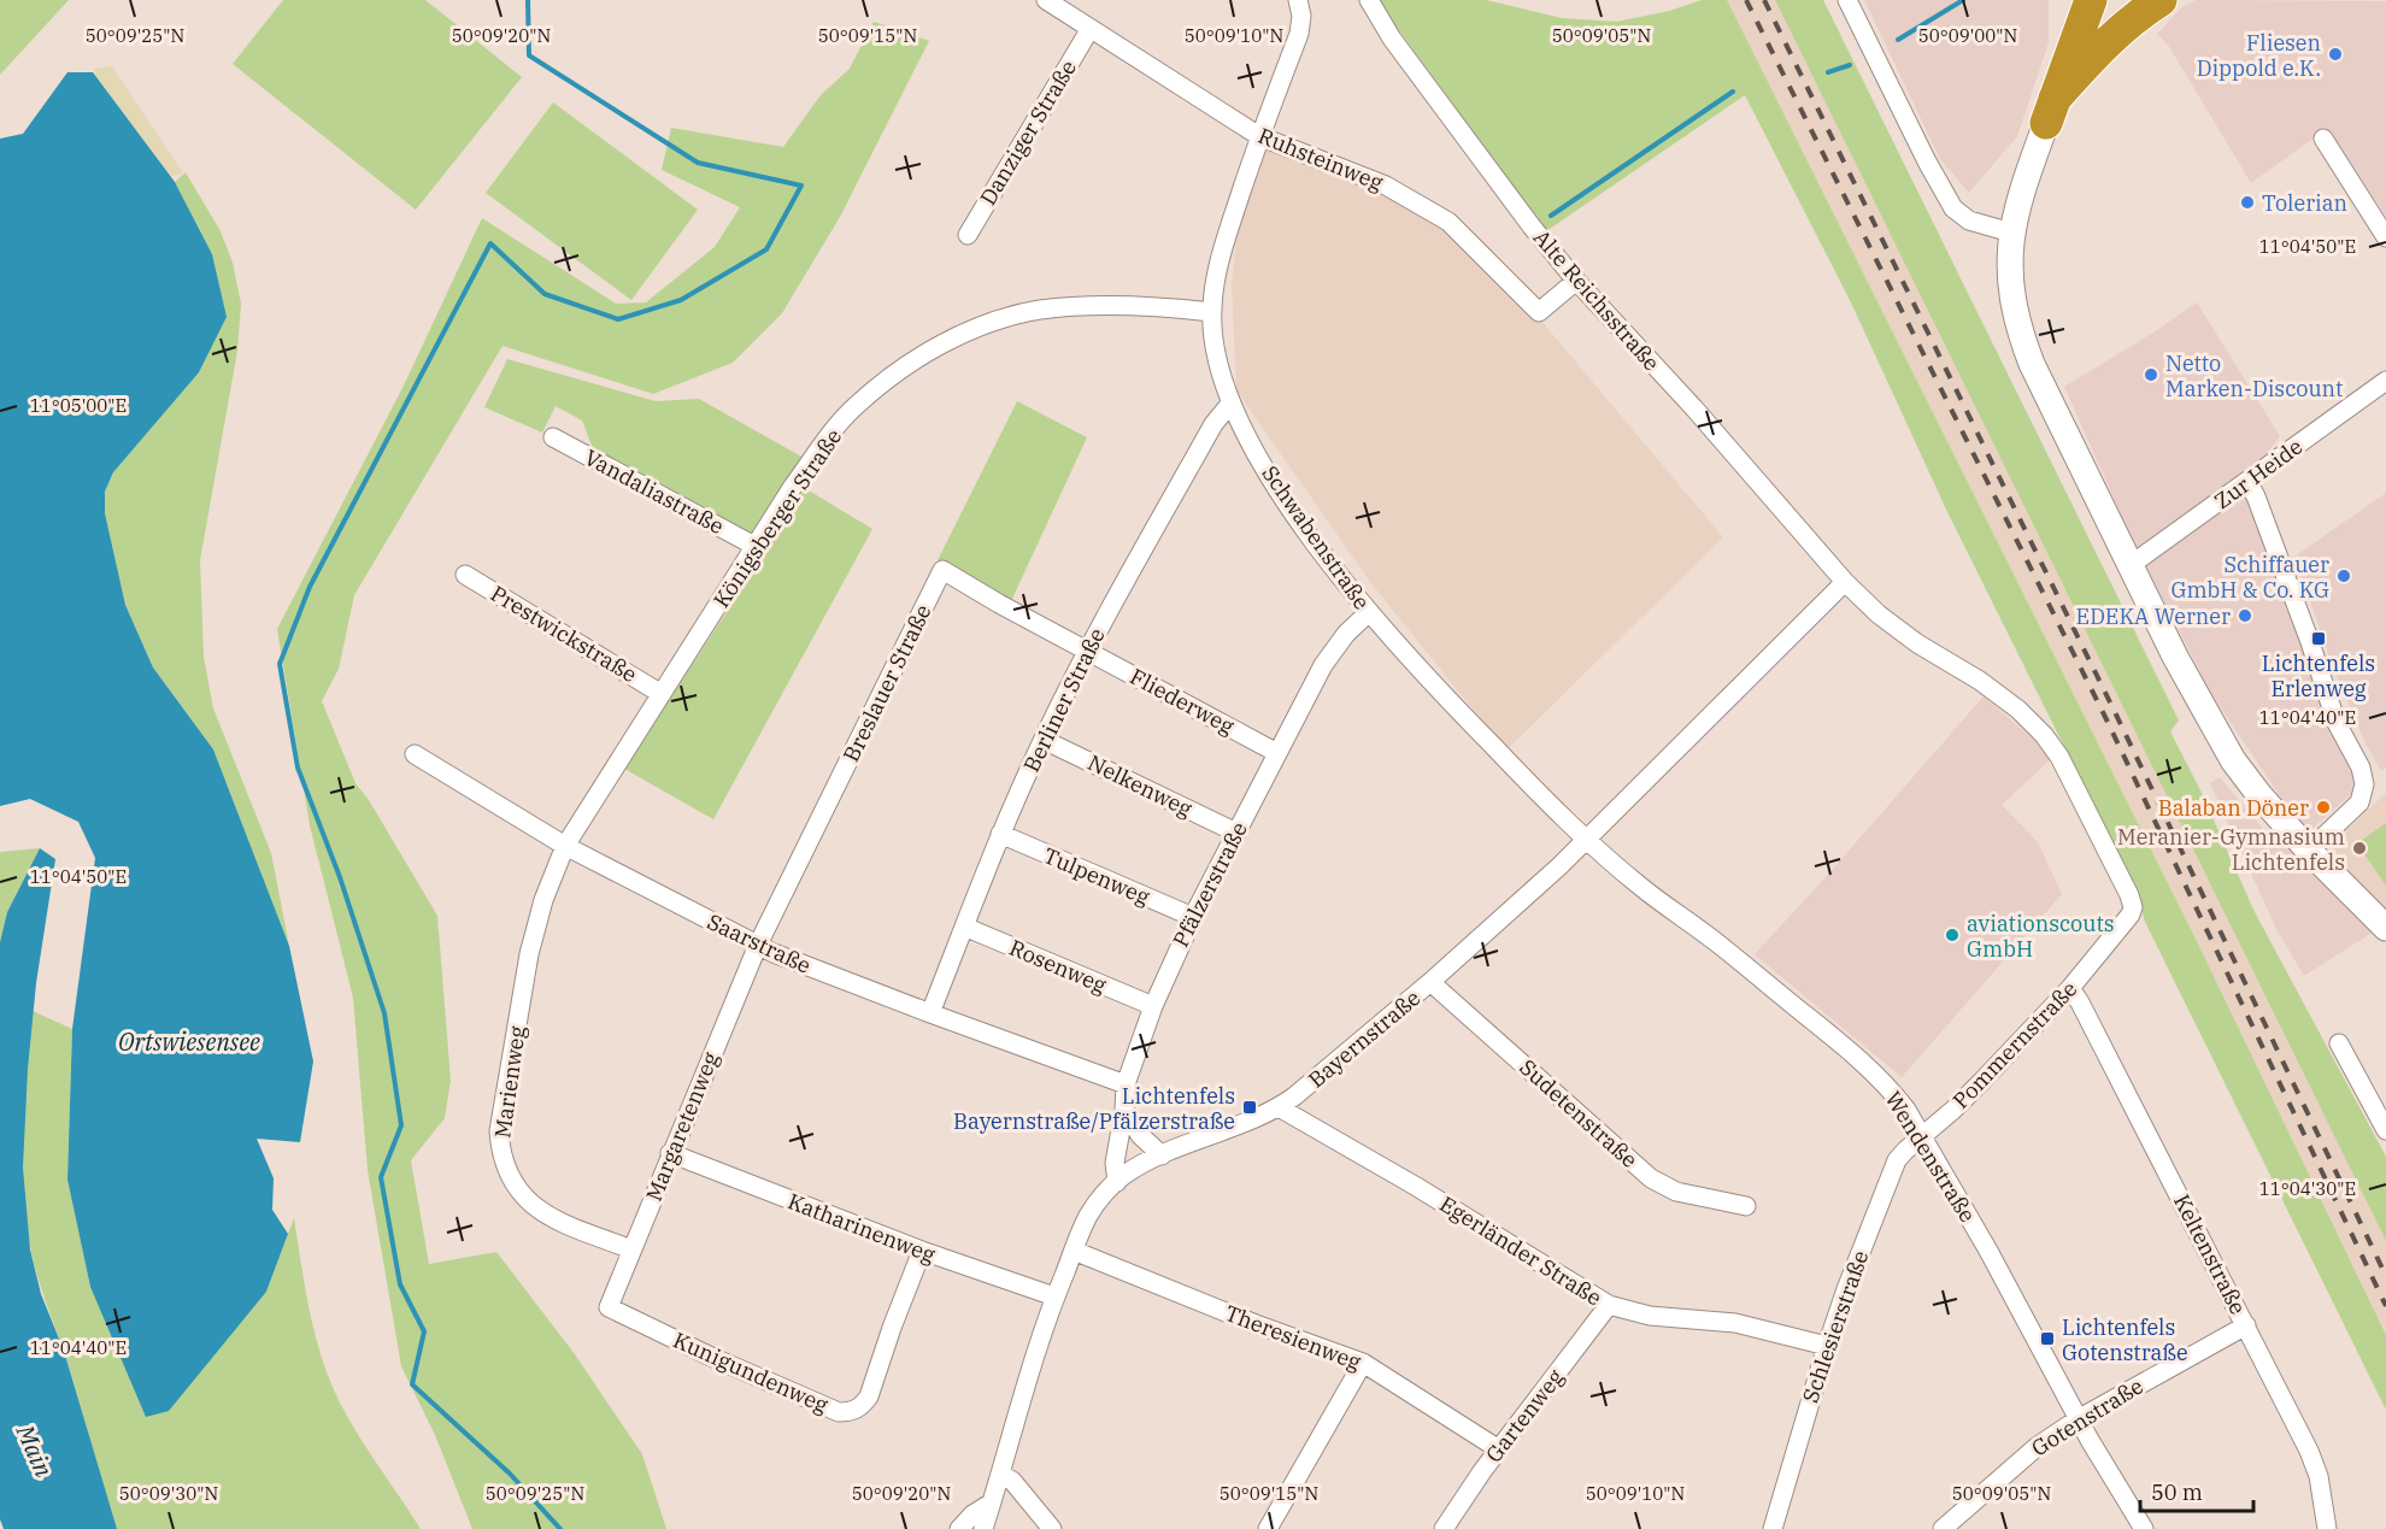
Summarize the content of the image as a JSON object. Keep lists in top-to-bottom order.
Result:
{
  "streets": {
    "street": [
      "Danziger Straße",
      "Ruhsteinweg",
      "Alte Reichsstraße",
      "Zur Heide",
      "Vandaliastraße",
      "Königsberger Straße",
      "Schwabenstraße",
      "Prestwickstraße",
      "Breslauer Straße",
      "Berliner Straße",
      "Fliederweg",
      "Nelkenweg",
      "Tulpenweg",
      "Pfälzerstraße",
      "Saarstraße",
      "Rosenweg",
      "Bayernstraße",
      "Pommernstraße",
      "Marienweg",
      "Sudetenstraße",
      "Margaretenweg",
      "Wendenstraße",
      "Katharinenweg",
      "Egerländer Straße",
      "Keltenstraße",
      "Schlesierstraße",
      "Theresienweg",
      "Kunigundenweg",
      "Gartenweg",
      "Gotenstraße"
    ]
  },
  "crossings": [
    ["Danziger Straße", "Ruhsteinweg"],
    ["Ruhsteinweg", "Alte Reichsstraße"],
    ["Ruhsteinweg", "Schwabenstraße"],
    ["Alte Reichsstraße", "Bayernstraße"],
    ["Alte Reichsstraße", "Pommernstraße"],
    ["Vandaliastraße", "Königsberger Straße"],
    ["Königsberger Straße", "Schwabenstraße"],
    ["Königsberger Straße", "Prestwickstraße"],
    ["Königsberger Straße", "Saarstraße"],
    ["Königsberger Straße", "Marienweg"],
    ["Schwabenstraße", "Berliner Straße"],
    ["Schwabenstraße", "Pfälzerstraße"],
    ["Schwabenstraße", "Bayernstraße"],
    ["Schwabenstraße", "Wendenstraße"],
    ["Breslauer Straße", "Berliner Straße"],
    ["Breslauer Straße", "Fliederweg"],
    ["Breslauer Straße", "Saarstraße"],
    ["Breslauer Straße", "Margaretenweg"],
    ["Berliner Straße", "Fliederweg"],
    ["Berliner Straße", "Nelkenweg"],
    ["Berliner Straße", "Tulpenweg"],
    ["Berliner Straße", "Saarstraße"],
    ["Berliner Straße", "Rosenweg"],
    ["Fliederweg", "Pfälzerstraße"],
    ["Nelkenweg", "Pfälzerstraße"],
    ["Tulpenweg", "Pfälzerstraße"],
    ["Pfälzerstraße", "Saarstraße"],
    ["Pfälzerstraße", "Rosenweg"],
    ["Pfälzerstraße", "Bayernstraße"],
    ["Saarstraße", "Marienweg"],
    ["Saarstraße", "Margaretenweg"],
    ["Bayernstraße", "Sudetenstraße"],
    ["Bayernstraße", "Wendenstraße"],
    ["Bayernstraße", "Katharinenweg"],
    ["Bayernstraße", "Egerländer Straße"],
    ["Bayernstraße", "Theresienweg"],
    ["Pommernstraße", "Wendenstraße"],
    ["Pommernstraße", "Keltenstraße"],
    ["Pommernstraße", "Schlesierstraße"],
    ["Marienweg", "Margaretenweg"],
    ["Margaretenweg", "Katharinenweg"],
    ["Margaretenweg", "Kunigundenweg"],
    ["Wendenstraße", "Schlesierstraße"],
    ["Wendenstraße", "Gotenstraße"],
    ["Katharinenweg", "Kunigundenweg"],
    ["Egerländer Straße", "Schlesierstraße"],
    ["Egerländer Straße", "Gartenweg"],
    ["Keltenstraße", "Gotenstraße"],
    ["Theresienweg", "Gartenweg"]
  ],
  "water": ["Ortswiesensee", "Main"],
  "places": {
    "other": [
      "Fliesen Dippold e.K.",
      "Tolerian",
      "Netto Marken-Discount",
      "Schiffauer GmbH & Co. KG",
      "EDEKA Werner",
      "Balaban Döner",
      "Meranier-Gymnasium Lichtenfels",
      "aviationscouts GmbH"
    ],
    "transit": ["Lichtenfels Erlenweg", "Lichtenfels Bayernstraße/Pfälzerstraße", "Lichtenfels Gotenstraße"]
  },
  "scale_bar": "50 m",
  "coordinates": [
    "50°09'25\"N",
    "50°09'20\"N",
    "50°09'15\"N",
    "50°09'10\"N",
    "50°09'05\"N",
    "50°09'00\"N",
    "11°04'50\"E",
    "11°05'00\"E",
    "11°04'40\"E",
    "11°04'30\"E",
    "50°09'30\"N"
  ]
}
